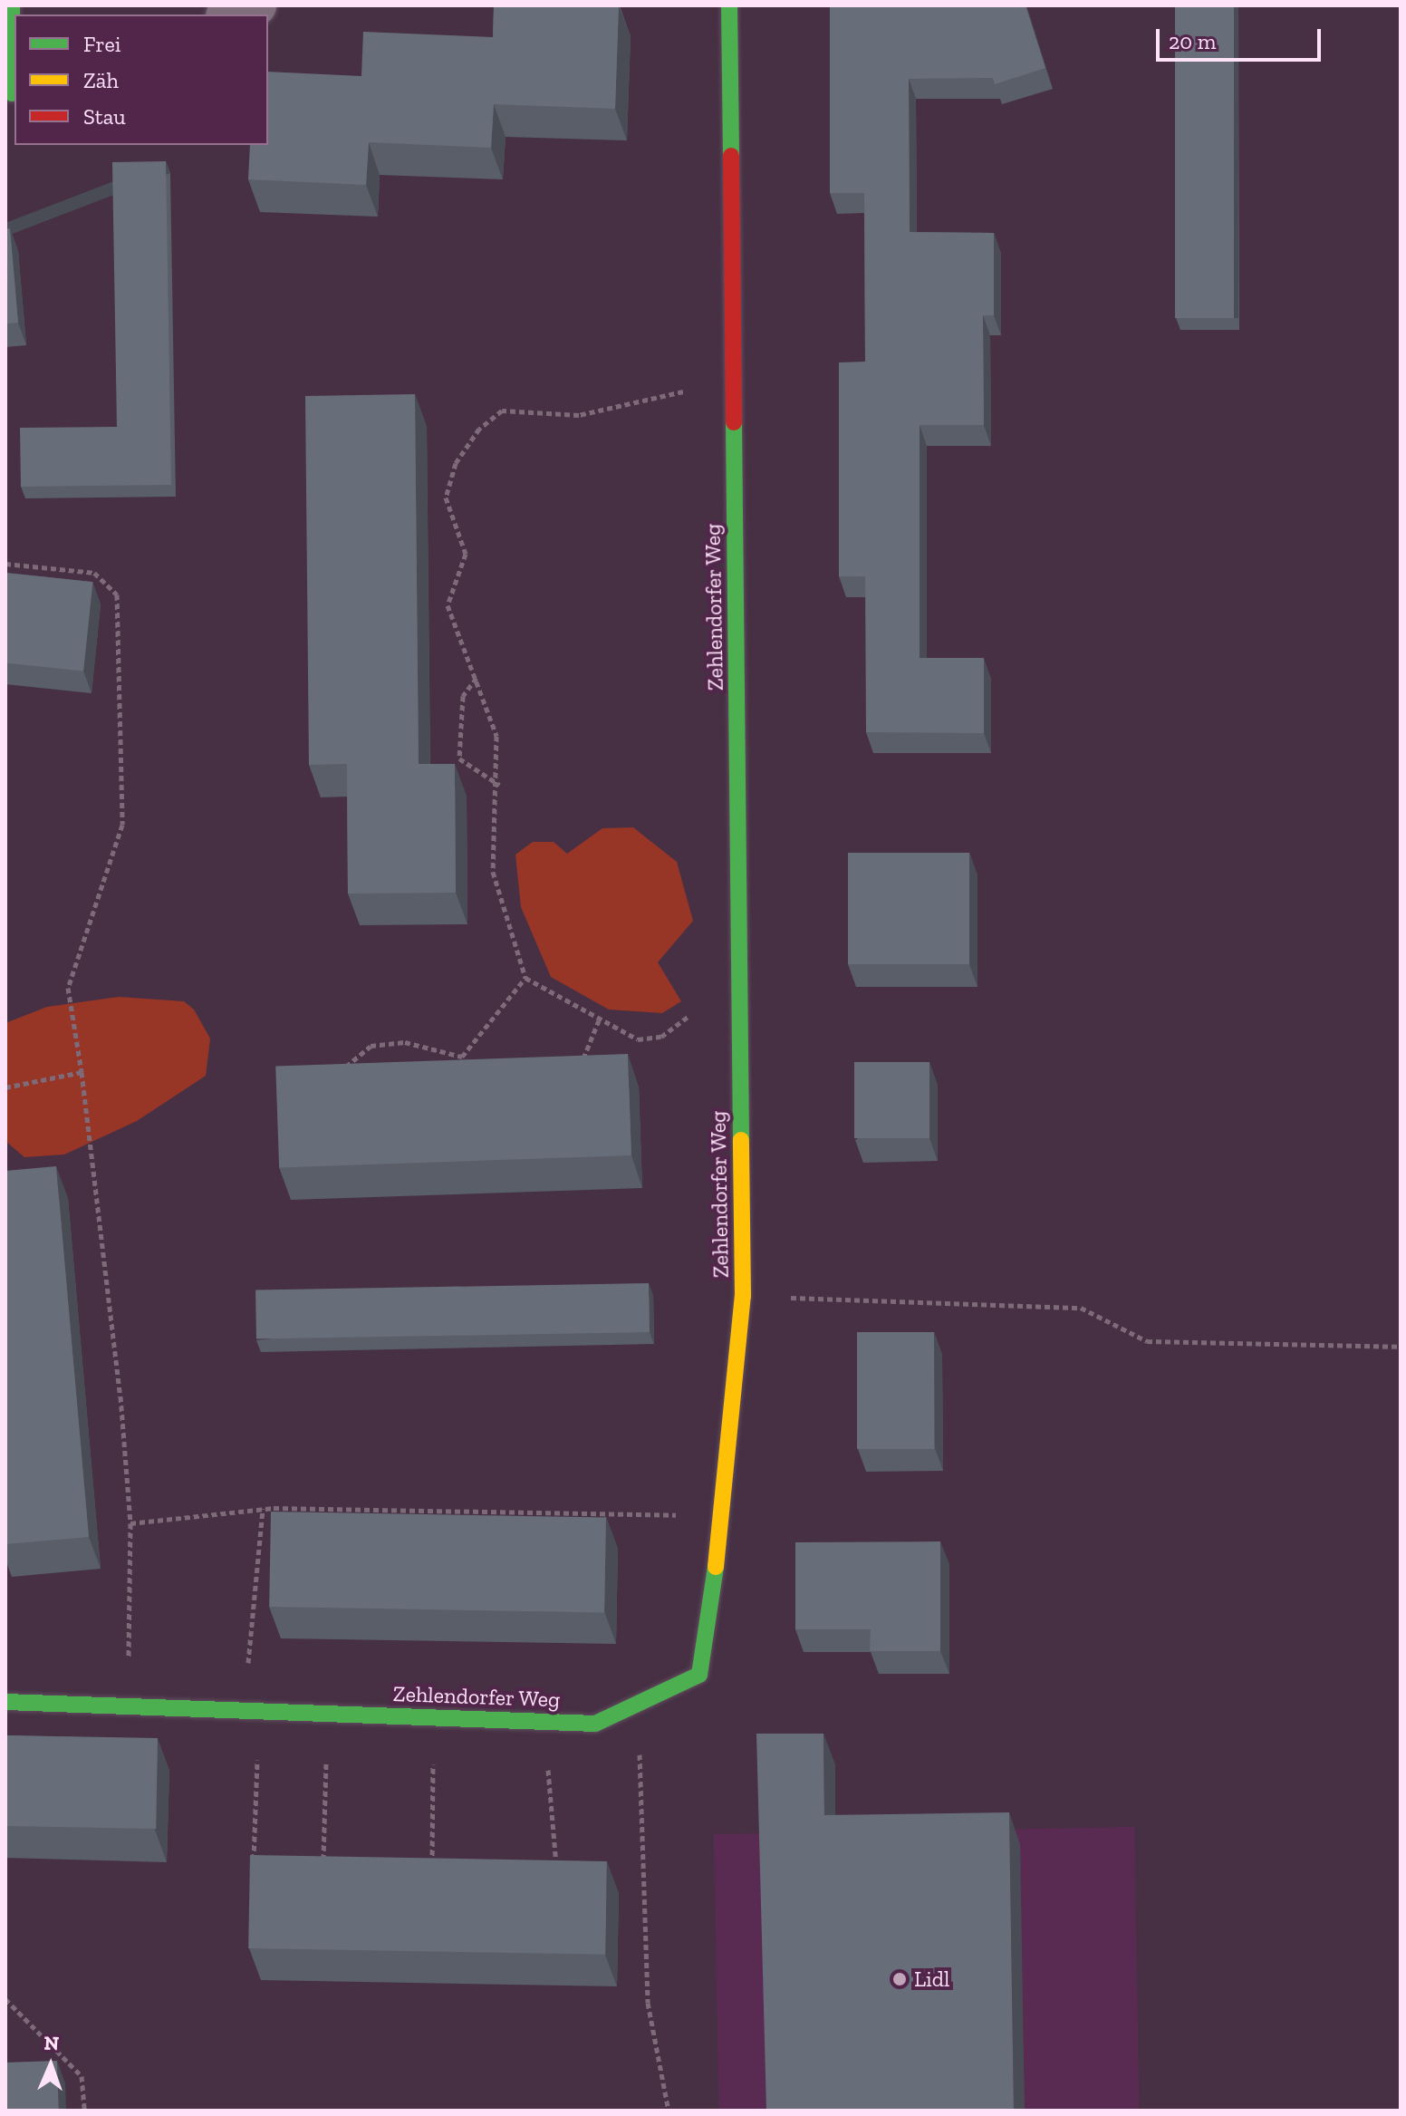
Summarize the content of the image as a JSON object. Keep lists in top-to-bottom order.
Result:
{
  "streets": {
    "street": ["Zehlendorfer Weg"]
  },
  "places": ["Lidl"],
  "legend": ["Frei", "Zäh", "Stau"],
  "scale_bar": "20 m",
  "north": "top"
}
